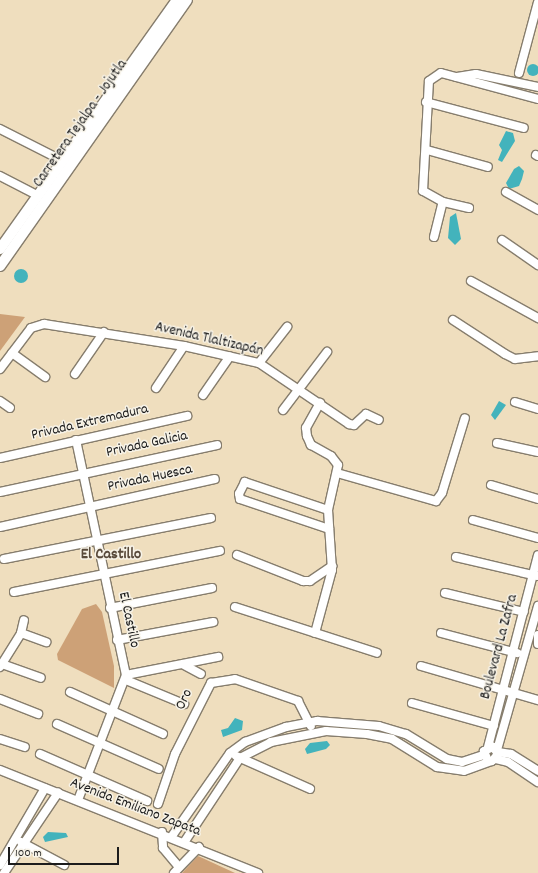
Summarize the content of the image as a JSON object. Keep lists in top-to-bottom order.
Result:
{
  "streets": {
    "main road": ["Carretera Tejalpa - Jojutla"],
    "street": [
      "Avenida Tlaltizapán",
      "Privada Extremadura",
      "Privada Galicia",
      "Privada Huesca",
      "El Castillo",
      "Boulevard La Zafra",
      "Oro",
      "Avenida Emiliano Zapata"
    ]
  },
  "crossings": [
    ["Privada Extremadura", "El Castillo"],
    ["Privada Galicia", "El Castillo"],
    ["Privada Huesca", "El Castillo"]
  ],
  "districts": ["El Castillo"],
  "scale_bar": "100 m"
}
